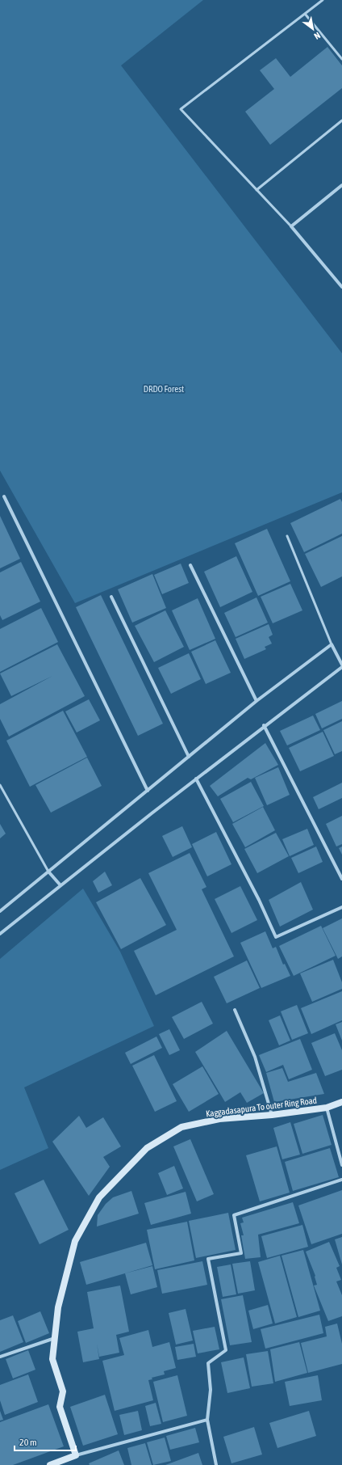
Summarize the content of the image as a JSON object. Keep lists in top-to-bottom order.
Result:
{
  "streets": {
    "street": ["Kaggadasapura To outer Ring Road"]
  },
  "parks": ["DRDO Forest"],
  "scale_bar": "20 m",
  "north": "bottom right"
}
